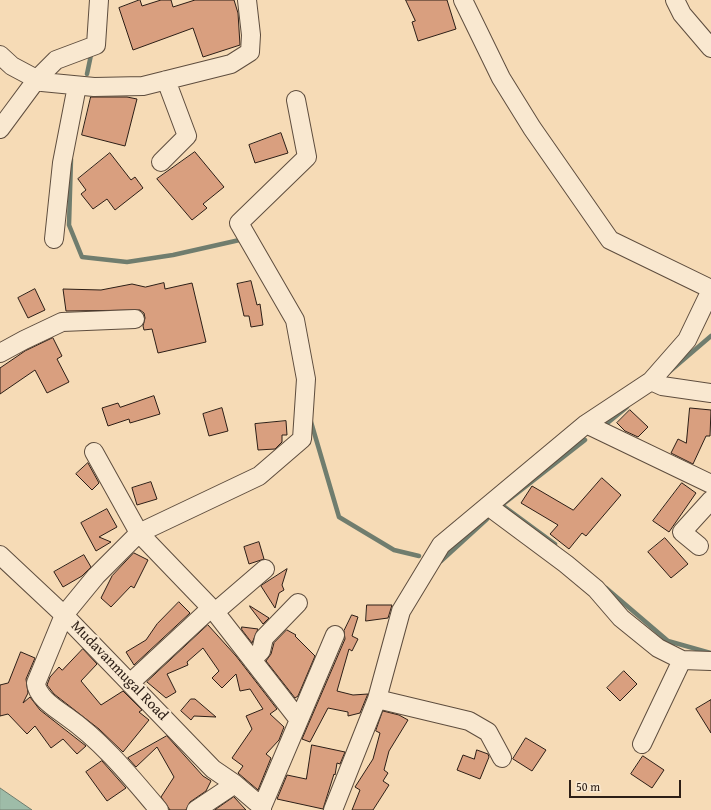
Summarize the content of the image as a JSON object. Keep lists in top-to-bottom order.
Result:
{
  "streets": {
    "street": ["Mudavanmugal Road"]
  },
  "scale_bar": "50 m"
}
